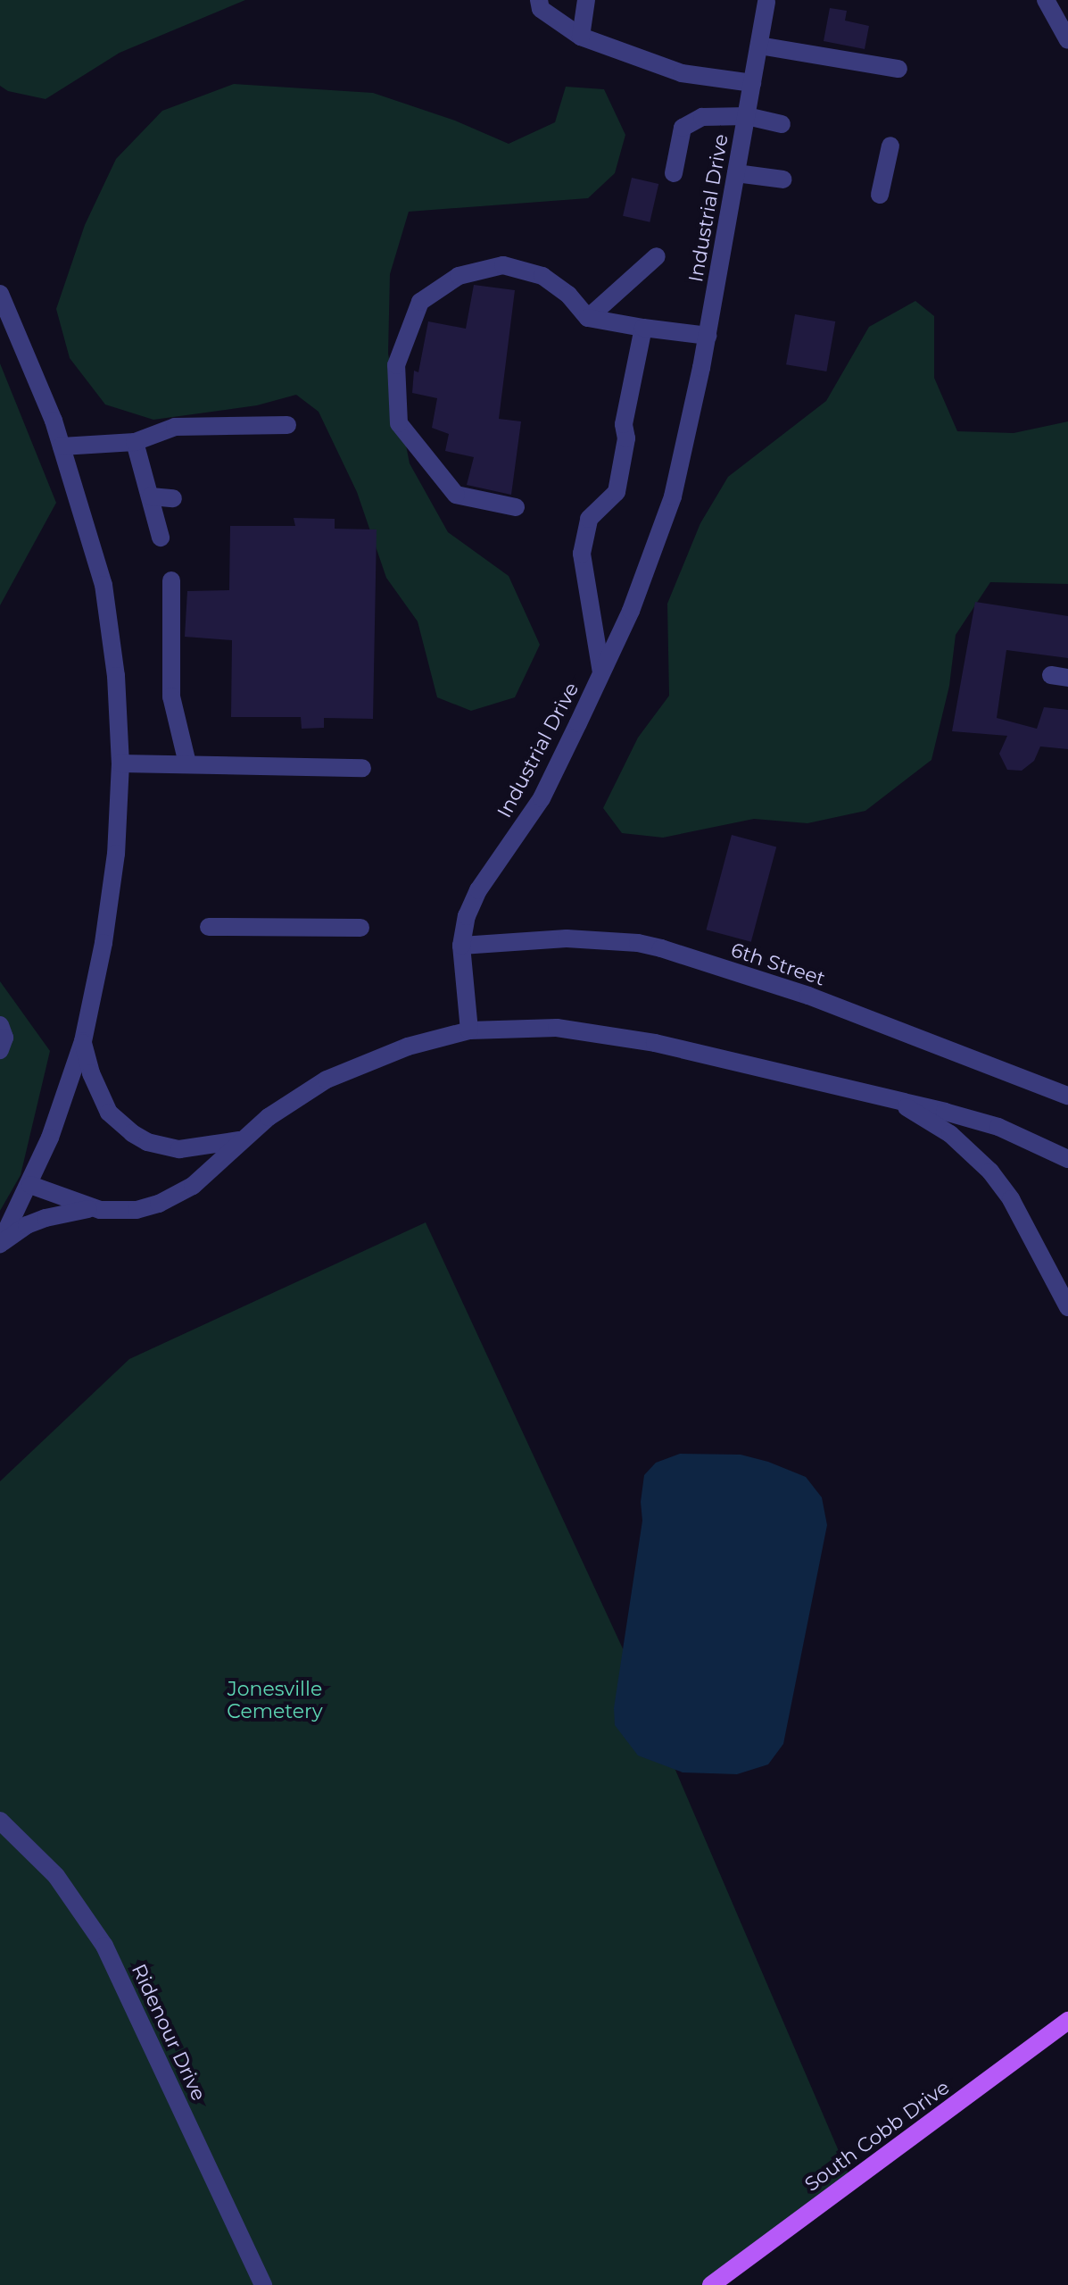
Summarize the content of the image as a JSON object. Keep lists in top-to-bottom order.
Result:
{
  "streets": {
    "main road": ["South Cobb Drive"],
    "street": ["Industrial Drive", "6th Street", "Ridenour Drive"]
  },
  "crossings": [
    ["Industrial Drive", "6th Street"]
  ],
  "parks": ["Jonesville Cemetery"]
}
